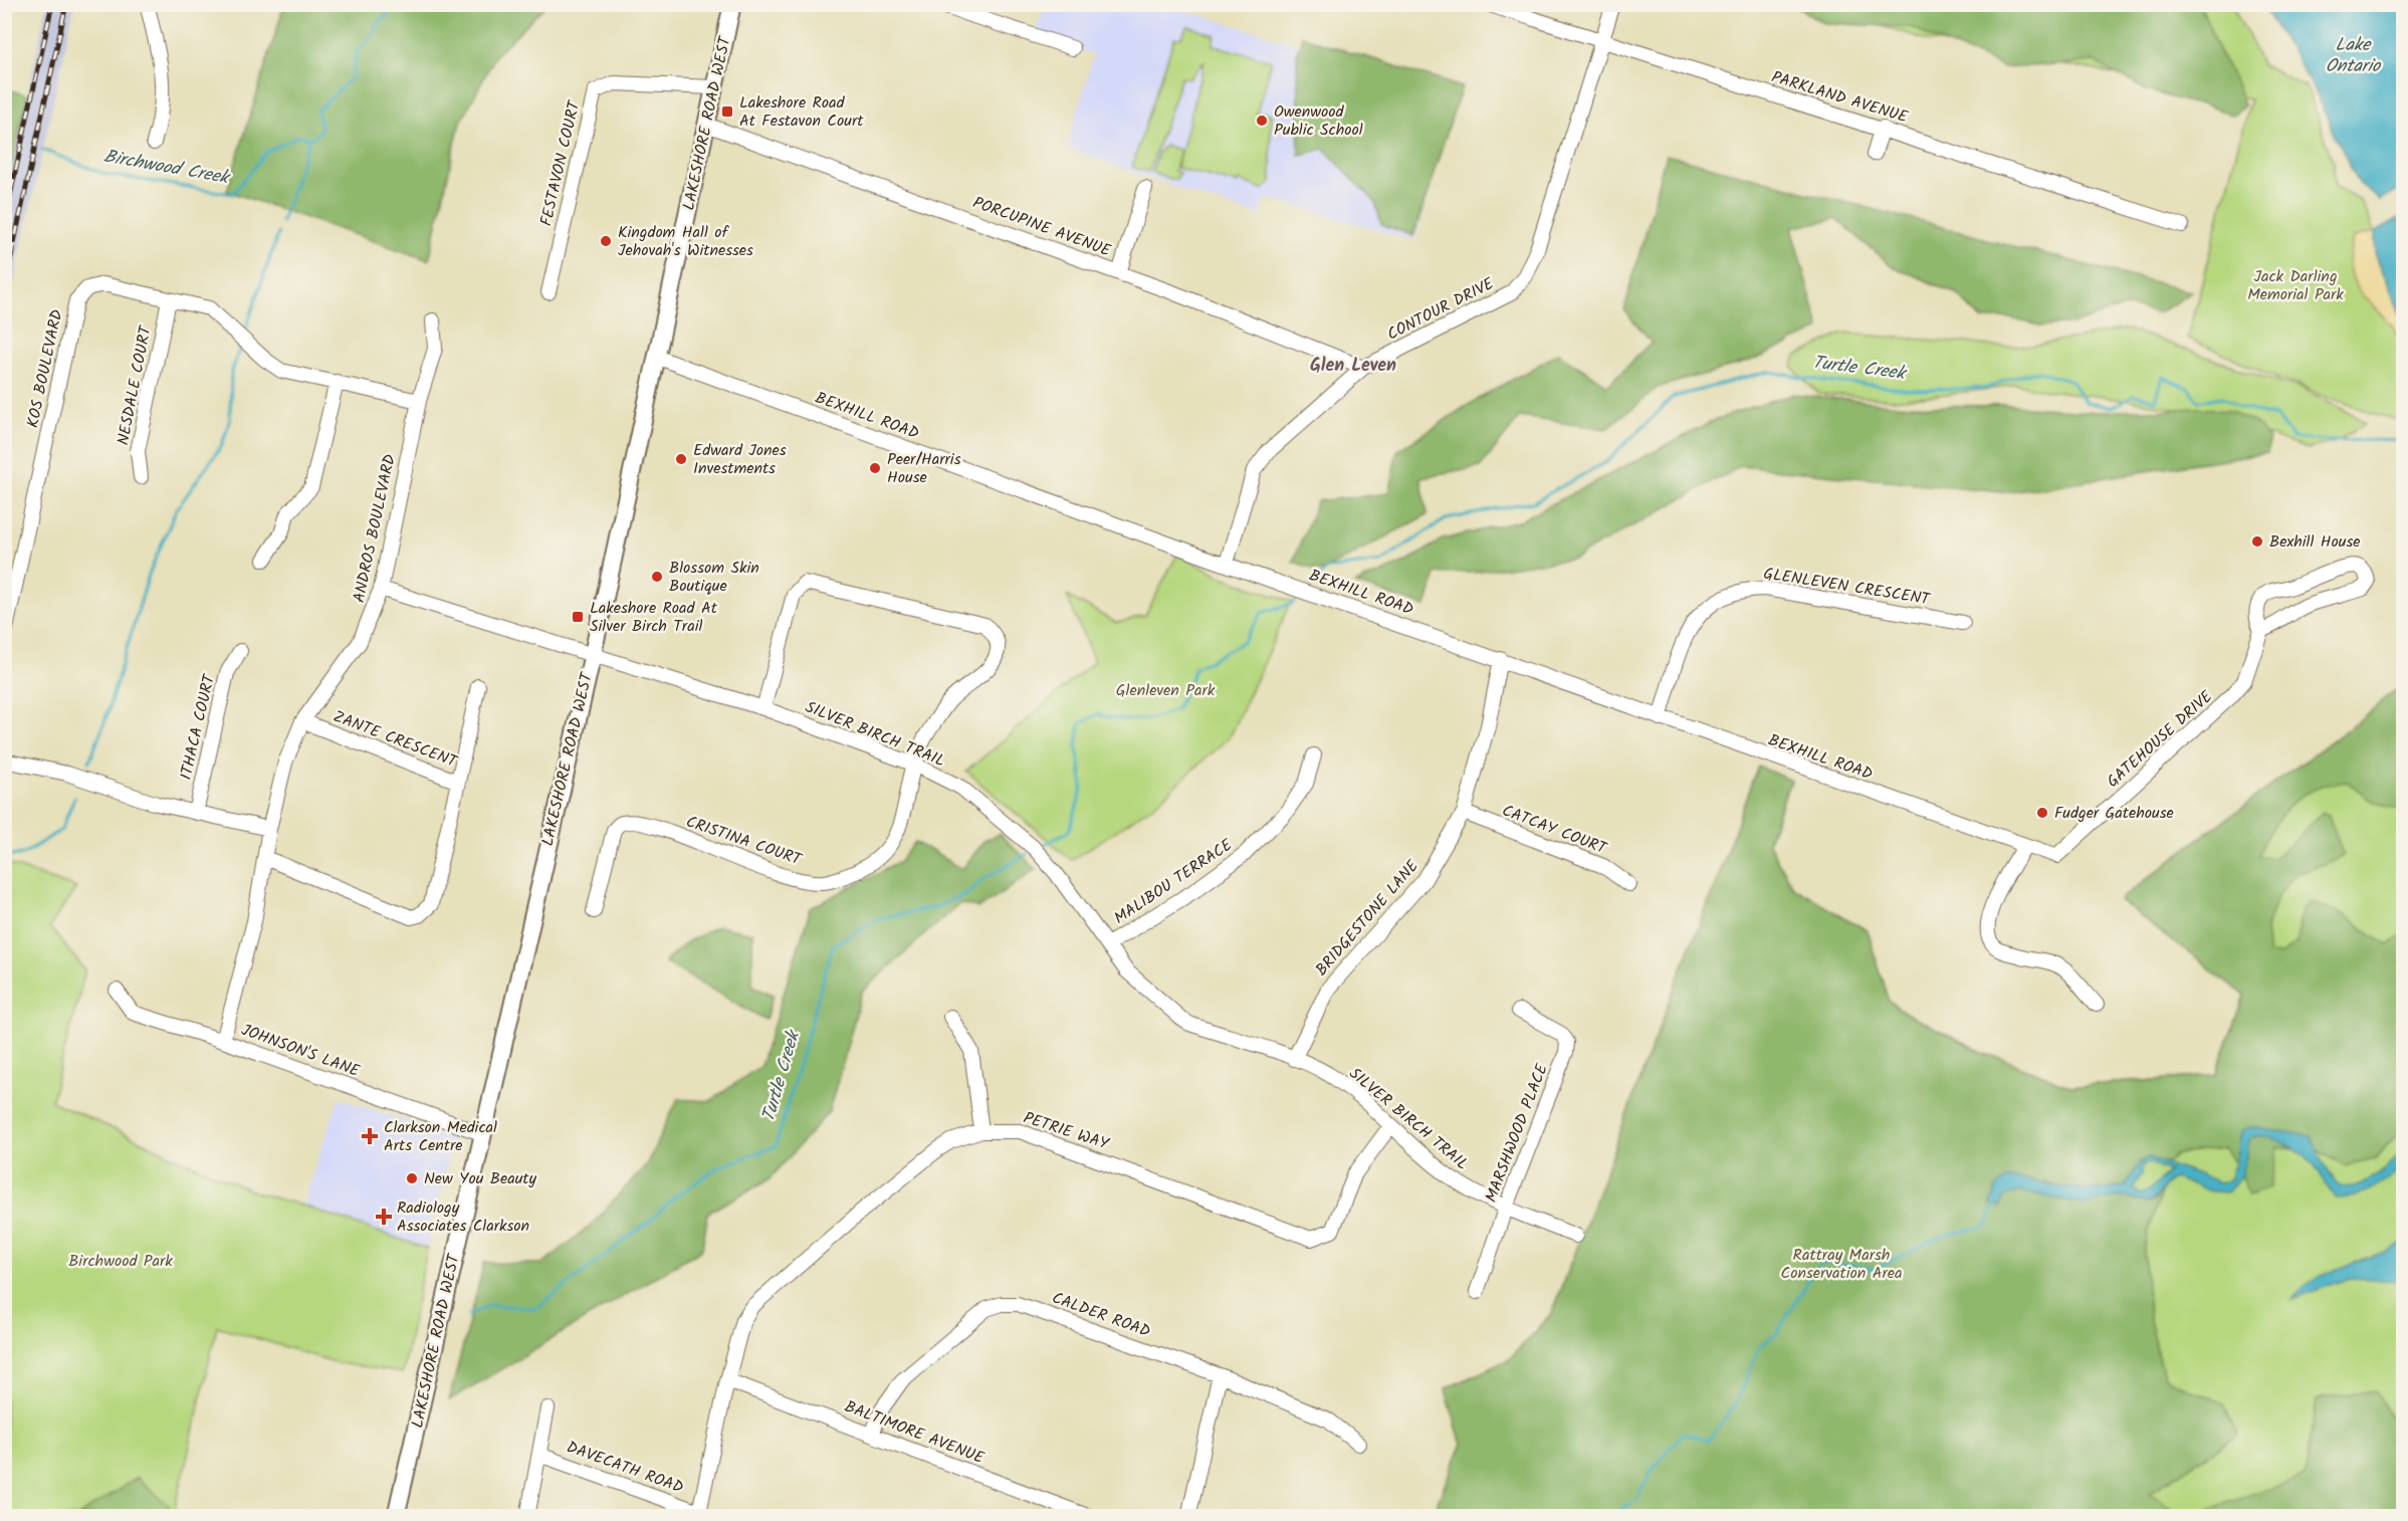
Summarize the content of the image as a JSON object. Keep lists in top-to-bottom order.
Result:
{
  "streets": {
    "main road": ["LAKESHORE ROAD WEST"],
    "street": [
      "PARKLAND AVENUE",
      "FESTAVON COURT",
      "PORCUPINE AVENUE",
      "CONTOUR DRIVE",
      "KOS BOULEVARD",
      "NESDALE COURT",
      "BEXHILL ROAD",
      "ANDROS BOULEVARD",
      "GLENLEVEN CRESCENT",
      "ITHACA COURT",
      "SILVER BIRCH TRAIL",
      "ZANTE CRESCENT",
      "GATEHOUSE DRIVE",
      "CATCAY COURT",
      "CRISTINA COURT",
      "MALIBOU TERRACE",
      "BRIDGESTONE LANE",
      "JOHNSON'S LANE",
      "PETRIE WAY",
      "MARSHWOOD PLACE",
      "CALDER ROAD",
      "BALTIMORE AVENUE",
      "DAVECATH ROAD"
    ]
  },
  "crossings": [
    ["PARKLAND AVENUE", "CONTOUR DRIVE"],
    ["LAKESHORE ROAD WEST", "FESTAVON COURT"],
    ["LAKESHORE ROAD WEST", "PORCUPINE AVENUE"],
    ["LAKESHORE ROAD WEST", "BEXHILL ROAD"],
    ["LAKESHORE ROAD WEST", "SILVER BIRCH TRAIL"],
    ["LAKESHORE ROAD WEST", "JOHNSON'S LANE"],
    ["PORCUPINE AVENUE", "CONTOUR DRIVE"],
    ["CONTOUR DRIVE", "BEXHILL ROAD"],
    ["KOS BOULEVARD", "NESDALE COURT"],
    ["KOS BOULEVARD", "ANDROS BOULEVARD"],
    ["BEXHILL ROAD", "GLENLEVEN CRESCENT"],
    ["BEXHILL ROAD", "GATEHOUSE DRIVE"],
    ["BEXHILL ROAD", "BRIDGESTONE LANE"],
    ["ANDROS BOULEVARD", "SILVER BIRCH TRAIL"],
    ["ANDROS BOULEVARD", "ZANTE CRESCENT"],
    ["ANDROS BOULEVARD", "JOHNSON'S LANE"],
    ["SILVER BIRCH TRAIL", "CRISTINA COURT"],
    ["SILVER BIRCH TRAIL", "MALIBOU TERRACE"],
    ["SILVER BIRCH TRAIL", "BRIDGESTONE LANE"],
    ["SILVER BIRCH TRAIL", "PETRIE WAY"],
    ["SILVER BIRCH TRAIL", "MARSHWOOD PLACE"],
    ["CATCAY COURT", "BRIDGESTONE LANE"],
    ["PETRIE WAY", "BALTIMORE AVENUE"],
    ["PETRIE WAY", "DAVECATH ROAD"],
    ["CALDER ROAD", "BALTIMORE AVENUE"]
  ],
  "districts": ["Glen Leven"],
  "water": ["Lake Ontario", "Birchwood Creek", "Turtle Creek"],
  "parks": [
    "Jack Darling Memorial Park",
    "Glenleven Park",
    "Rattray Marsh Conservation Area",
    "Birchwood Park"
  ],
  "places": {
    "transit": ["Lakeshore Road At Festavon Court", "Lakeshore Road At Silver Birch Trail"],
    "other": [
      "Owenwood Public School",
      "Kingdom Hall of Jehovah's Witnesses",
      "Edward Jones Investments",
      "Peer/Harris House",
      "Bexhill House",
      "Blossom Skin Boutique",
      "Fudger Gatehouse",
      "New You Beauty"
    ],
    "health": ["Clarkson Medical Arts Centre", "Radiology Associates Clarkson"]
  }
}
